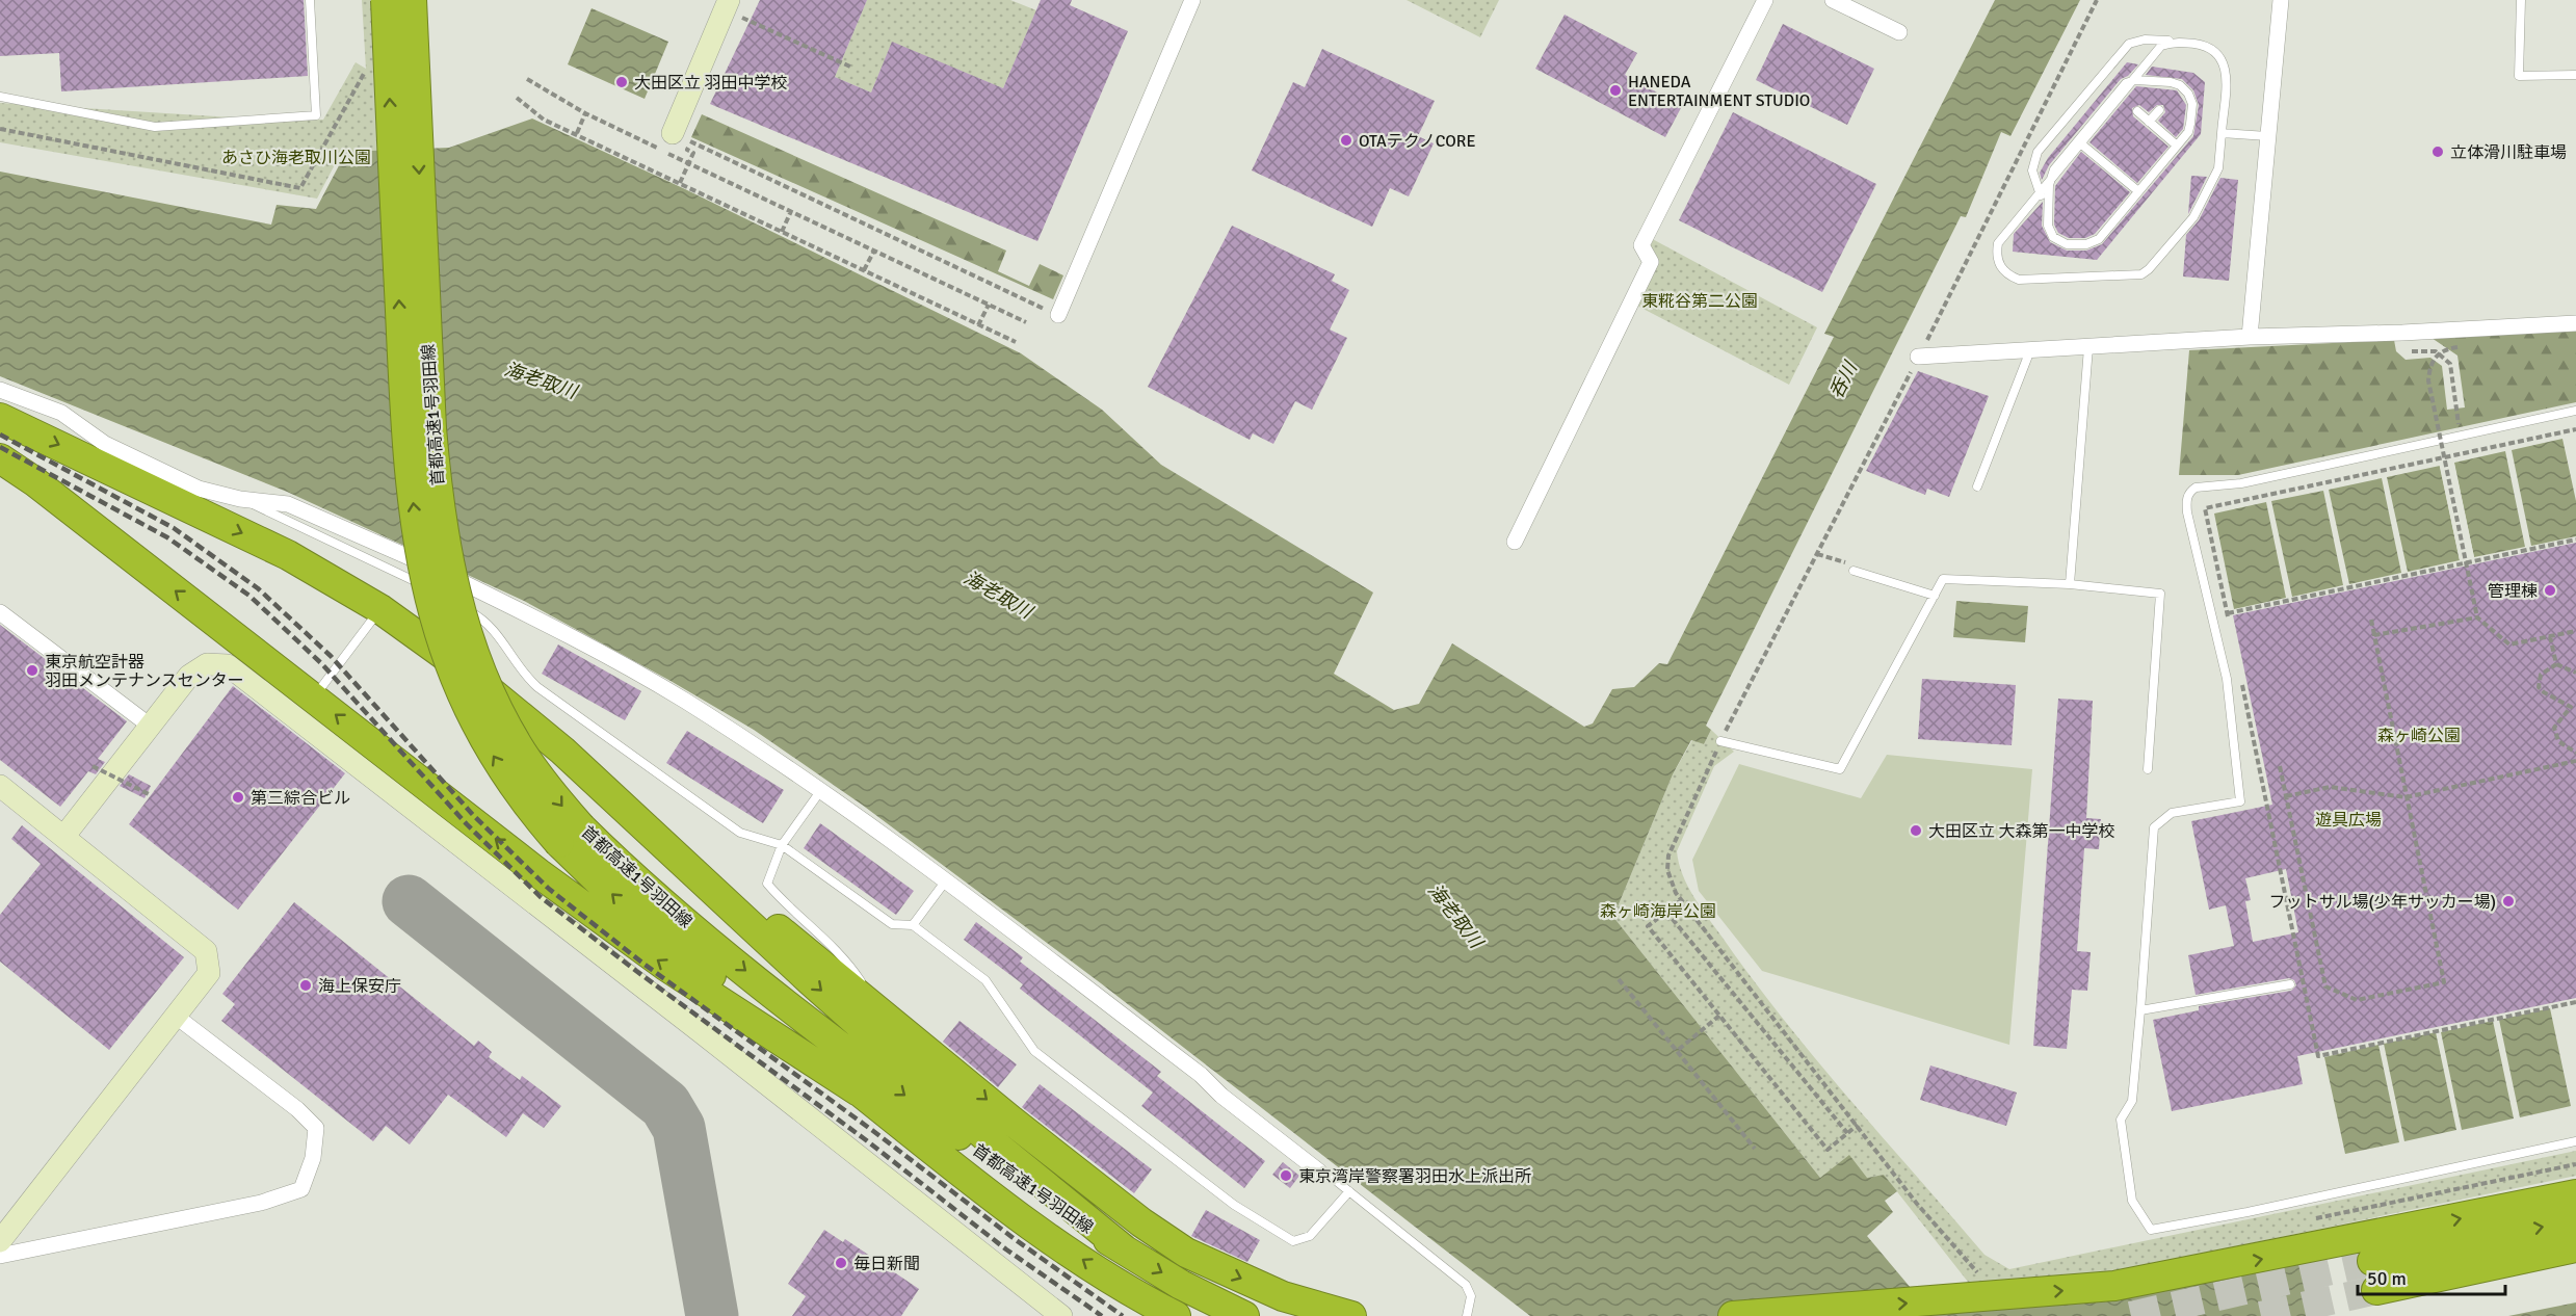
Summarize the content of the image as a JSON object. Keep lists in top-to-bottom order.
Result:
{
  "streets": {
    "highway": ["首都高速1号羽田線"]
  },
  "water": ["海老取川", "呑川"],
  "parks": [
    "あさひ海老取川公園",
    "東糀谷第二公園",
    "森ヶ崎公園",
    "遊具広場",
    "森ヶ崎海岸公園"
  ],
  "places": [
    "大田区立 羽田中学校",
    "HANEDA ENTERTAINMENT STUDIO",
    "OTAテクノCORE",
    "立体滑川駐車場",
    "管理棟",
    "東京航空計器 羽田メンテナンスセンター",
    "第三綜合ビル",
    "大田区立 大森第一中学校",
    "フットサル場(少年サッカー場)",
    "海上保安庁",
    "東京湾岸警察署羽田水上派出所",
    "毎日新聞"
  ],
  "scale_bar": "50 m"
}
